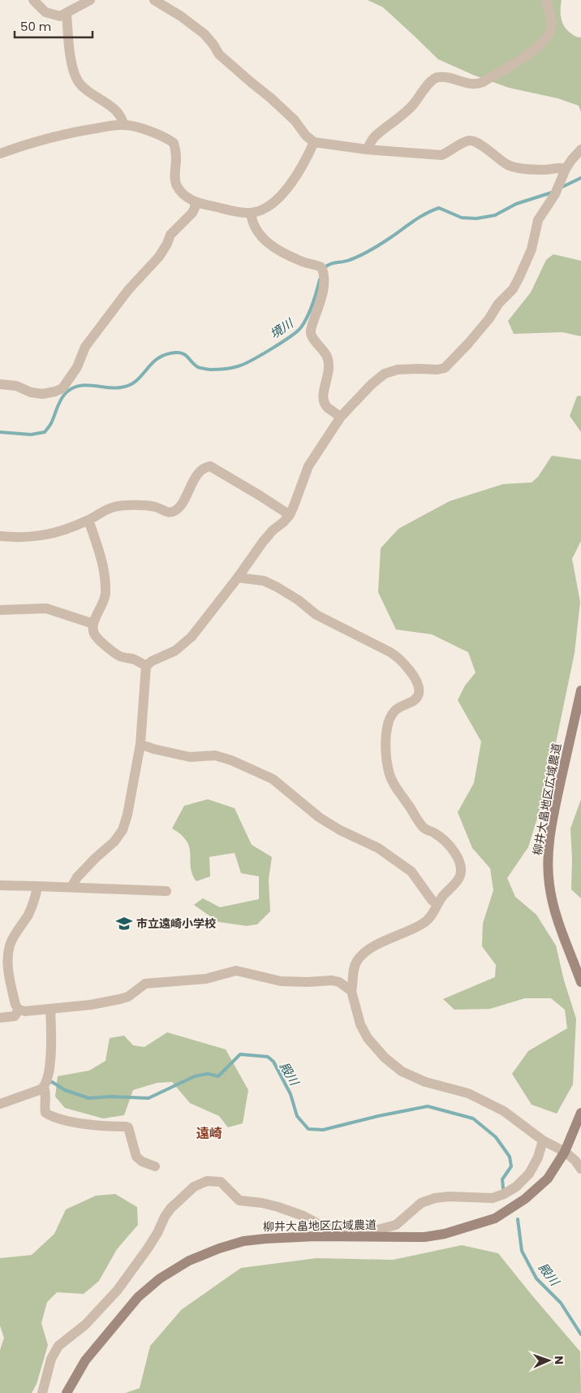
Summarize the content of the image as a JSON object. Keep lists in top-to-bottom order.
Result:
{
  "streets": {
    "street": ["柳井大畠地区広域農道"]
  },
  "districts": ["遠崎"],
  "water": ["境川", "殿川"],
  "places": {
    "school or university": ["市立遠崎小学校"]
  },
  "scale_bar": "50 m",
  "north": "right"
}
